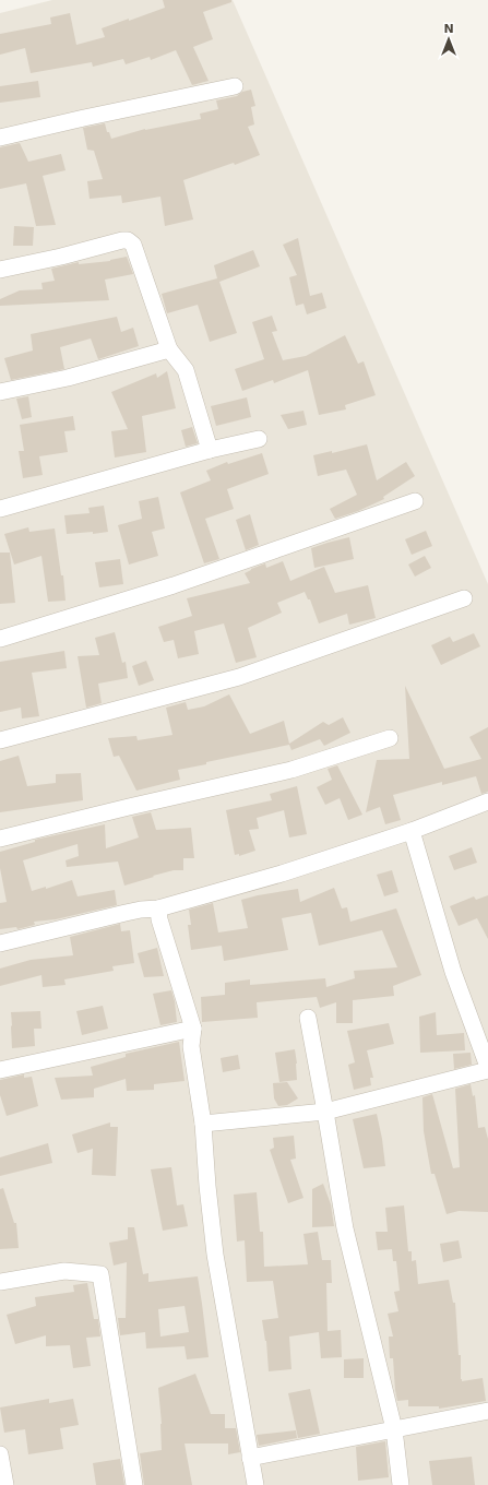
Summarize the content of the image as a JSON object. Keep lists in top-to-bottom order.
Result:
{
  "north": "top"
}
